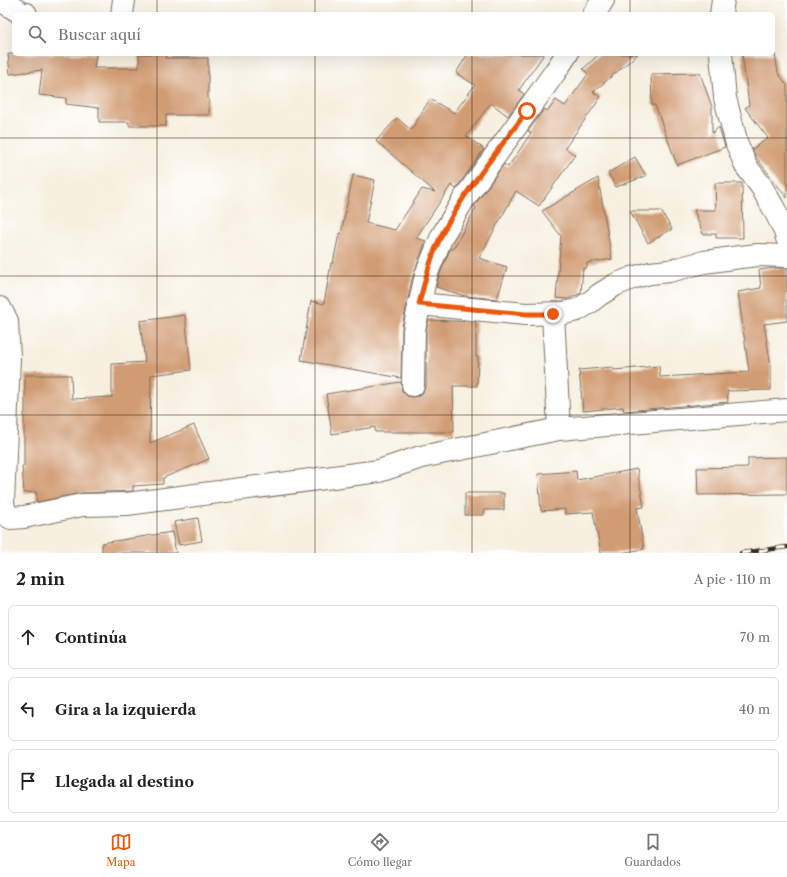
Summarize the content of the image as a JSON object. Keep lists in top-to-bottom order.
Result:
{
  "page": {
    "search": "Buscar aquí",
    "heading": ["2 min", "A pie · 110 m"],
    "list": [
      ["Continúa", "70 m"],
      ["Gira a la izquierda", "40 m"],
      "Llegada al destino"
    ],
    "nav": ["Mapa", "Cómo llegar", "Guardados"]
  }
}
